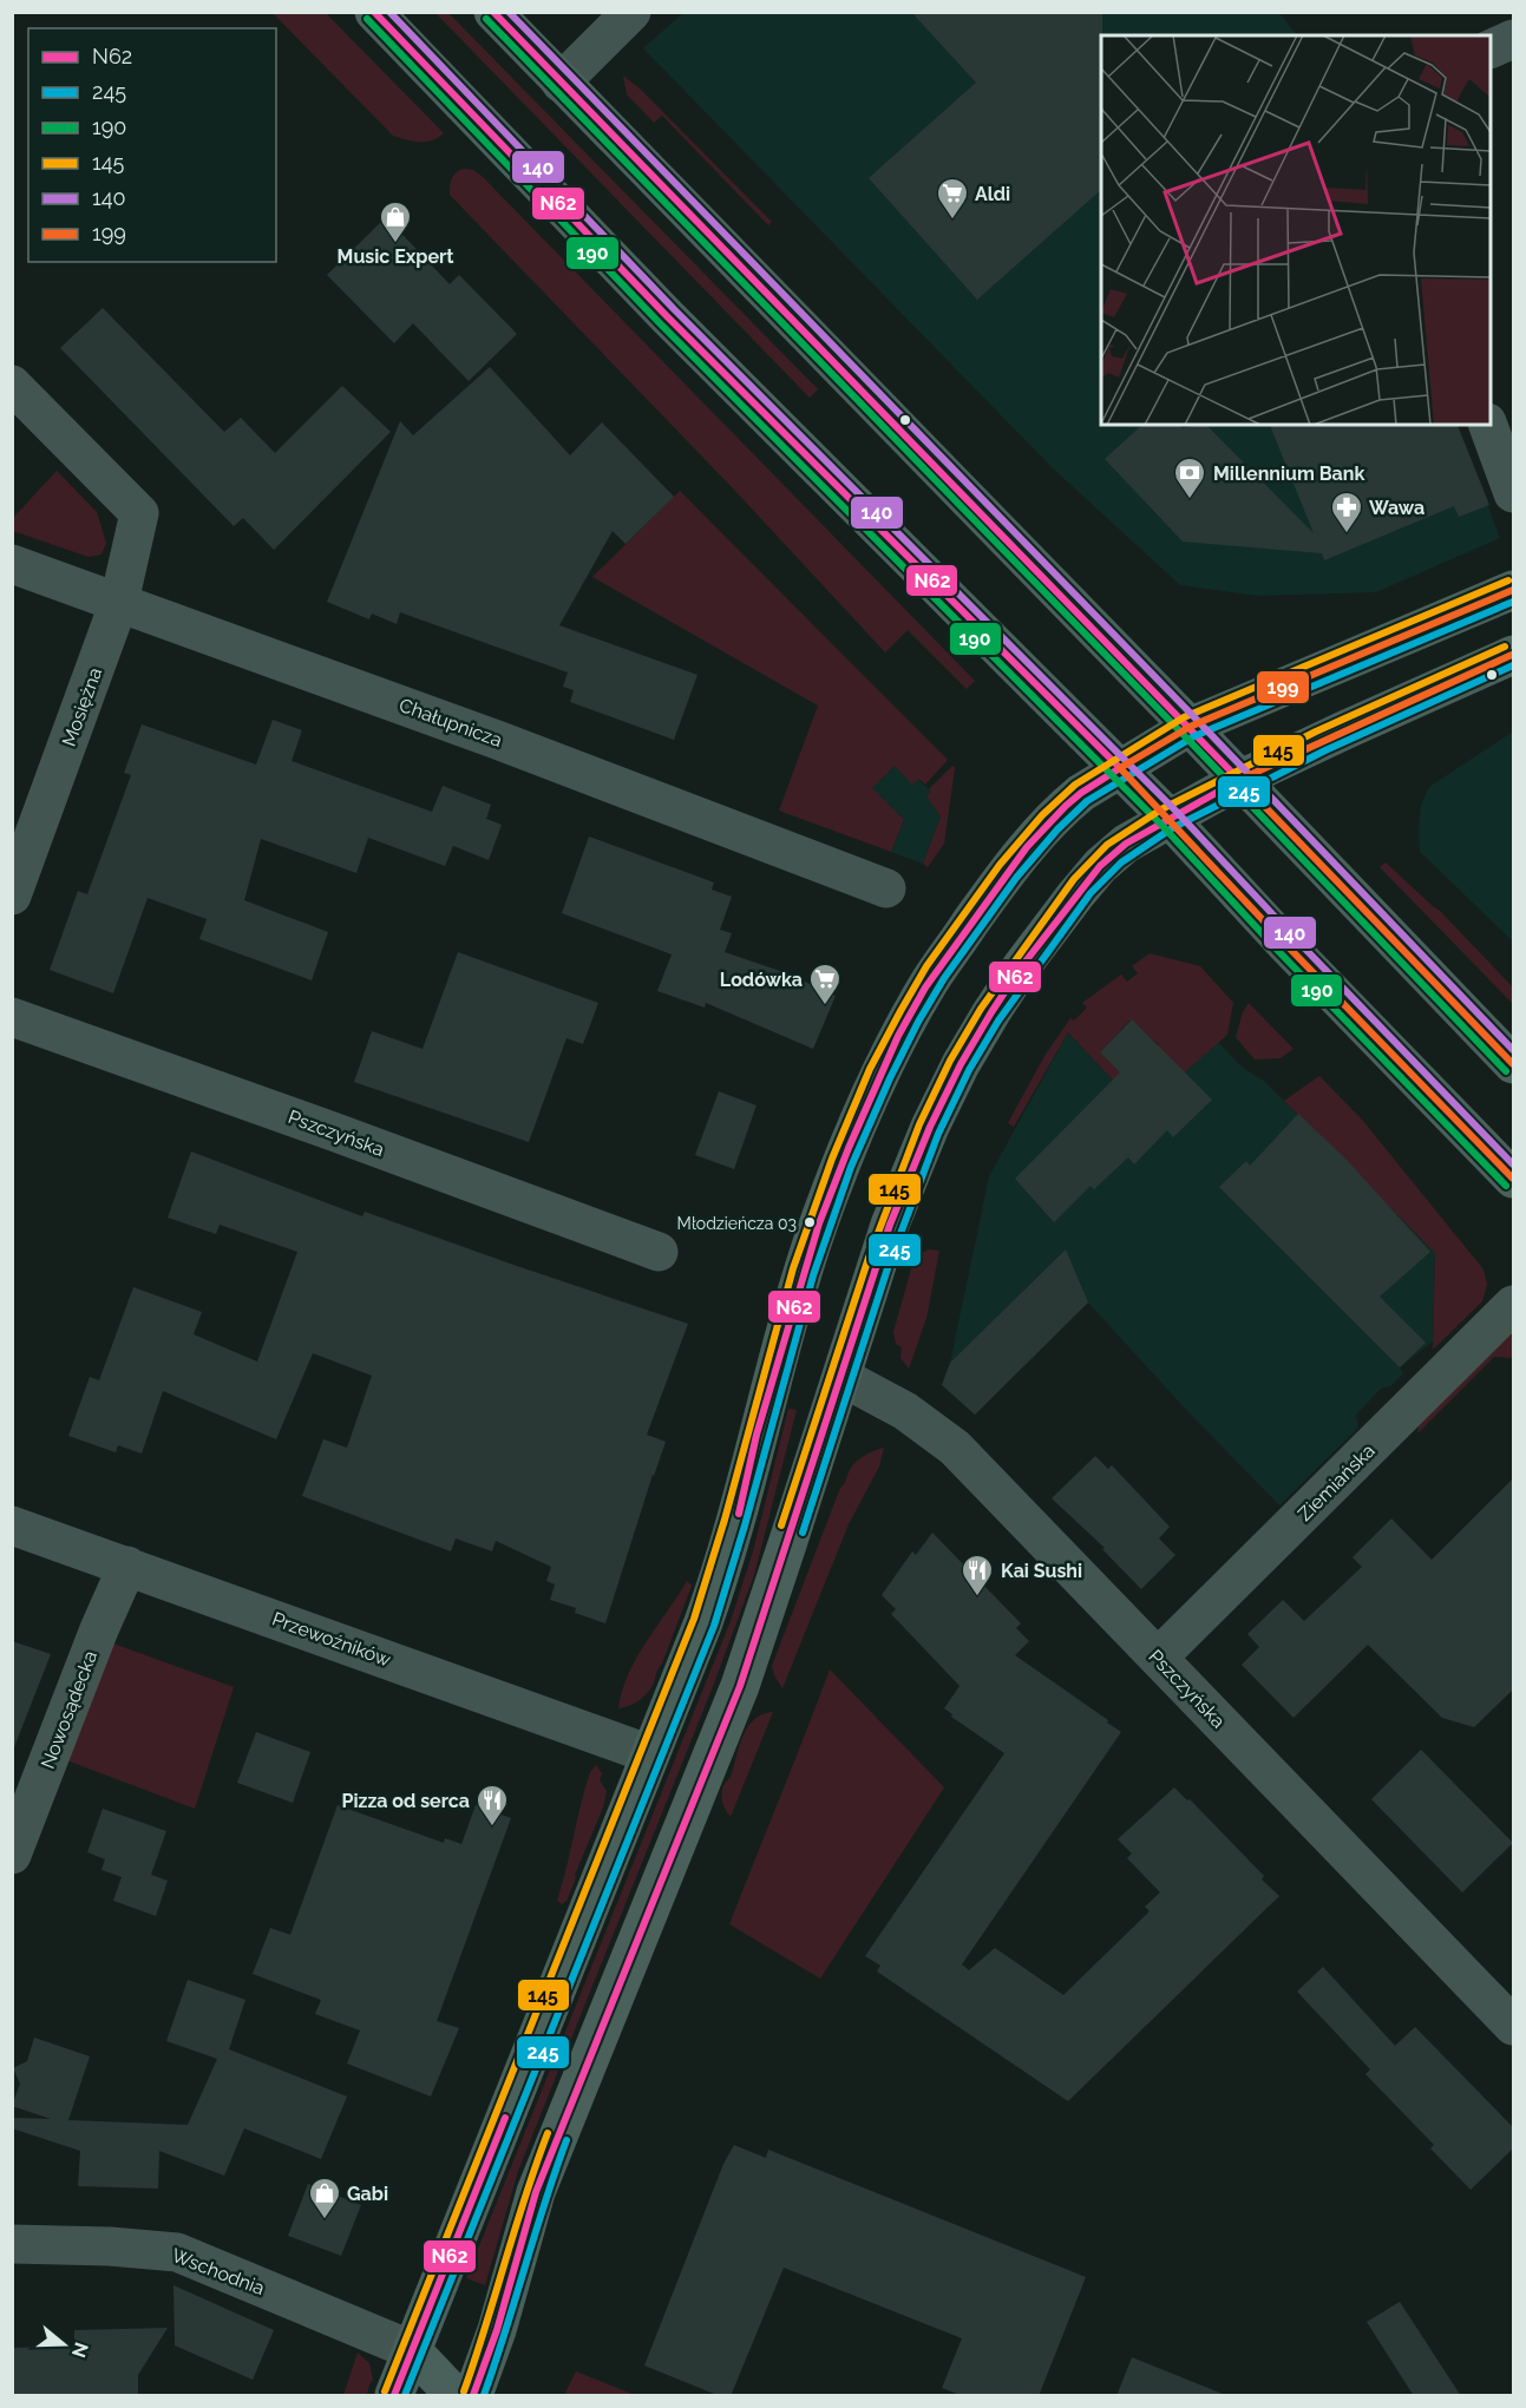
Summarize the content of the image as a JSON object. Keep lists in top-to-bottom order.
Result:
{
  "streets": {
    "street": [
      "Mosiężna",
      "Chałupnicza",
      "Pszczyńska",
      "Ziemiańska",
      "Przewoźników",
      "Nowosądecka",
      "Wschodnia"
    ]
  },
  "crossings": [
    ["Mosiężna", "Chałupnicza"],
    ["Pszczyńska", "Ziemiańska"],
    ["Przewoźników", "Nowosądecka"]
  ],
  "places": {
    "supermarket": ["Aldi", "Lodówka"],
    "shop": ["Music Expert", "Gabi"],
    "bank": ["Millennium Bank"],
    "pharmacy": ["Wawa"],
    "other": ["Młodzieńcza 03"],
    "restaurant": ["Kai Sushi", "Pizza od serca"]
  },
  "lines": [
    "transit line N62",
    "transit line 140",
    "transit line 190",
    "transit line 145",
    "transit line 199",
    "transit line 245"
  ],
  "legend": [
    "N62",
    "245",
    "190",
    "145",
    "140",
    "199"
  ],
  "north": "right"
}
